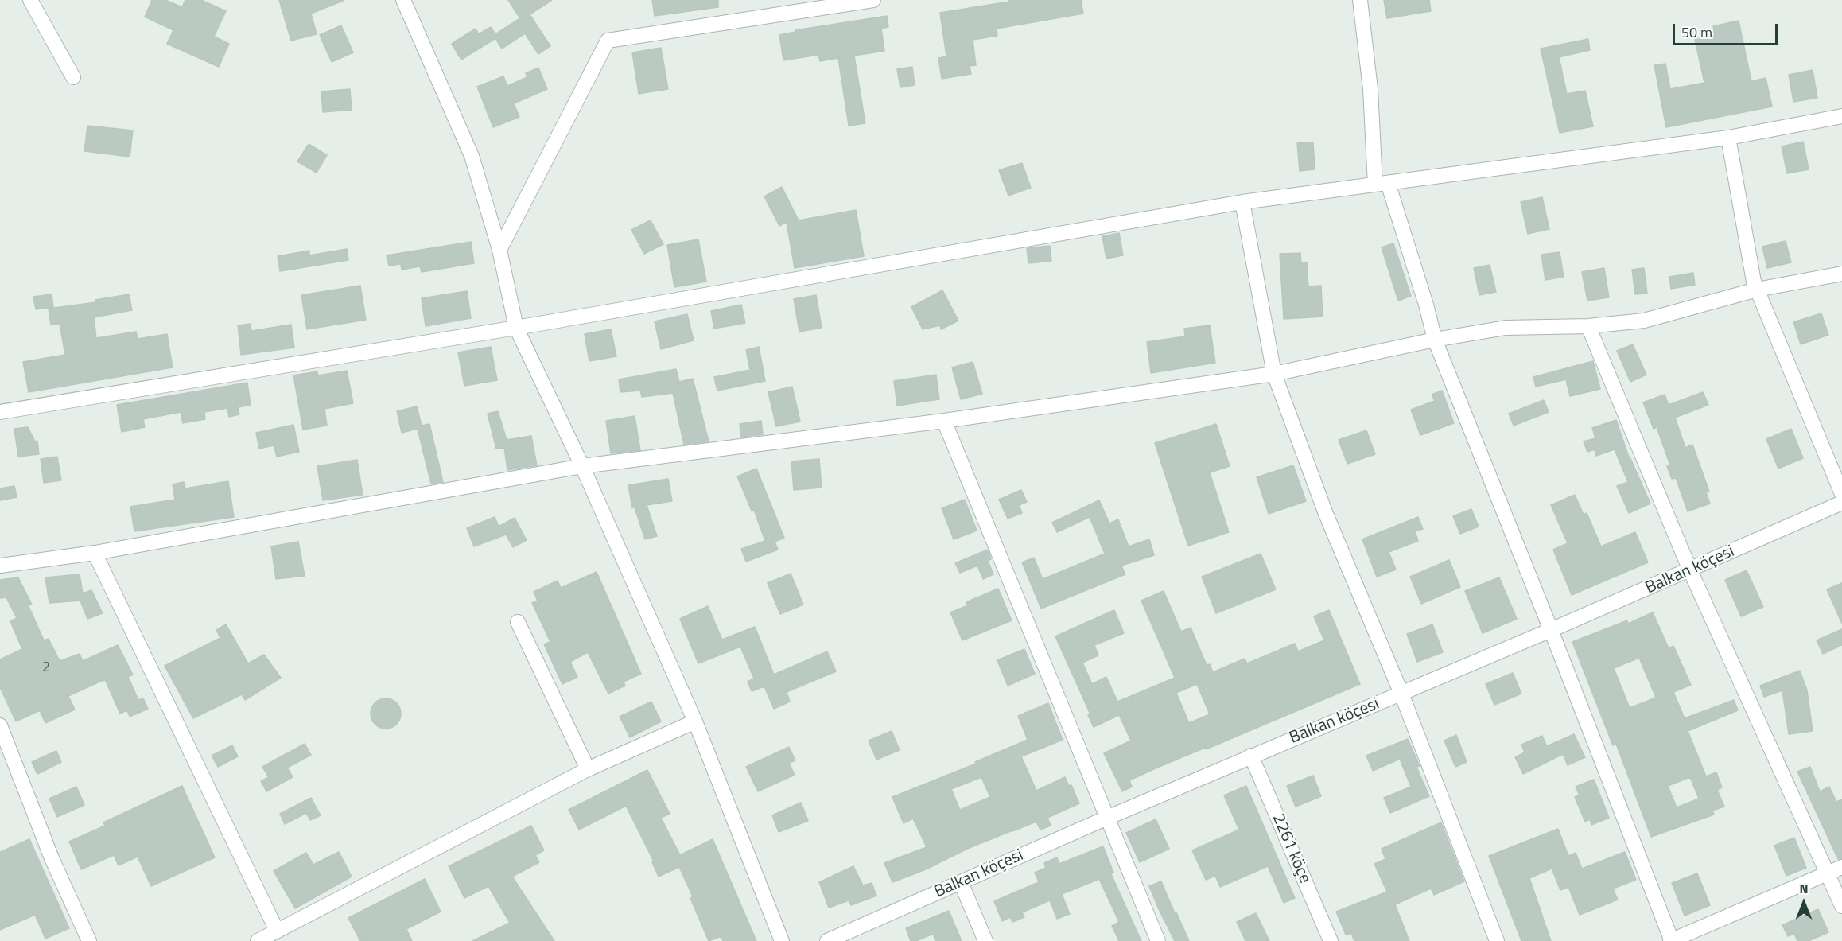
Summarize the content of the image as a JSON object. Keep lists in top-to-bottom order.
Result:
{
  "streets": {
    "street": ["Balkan köçesi", "2261 köçe"]
  },
  "crossings": [
    ["Balkan köçesi", "2261 köçe"]
  ],
  "house_numbers": ["2"],
  "scale_bar": "50 m",
  "north": "top"
}
